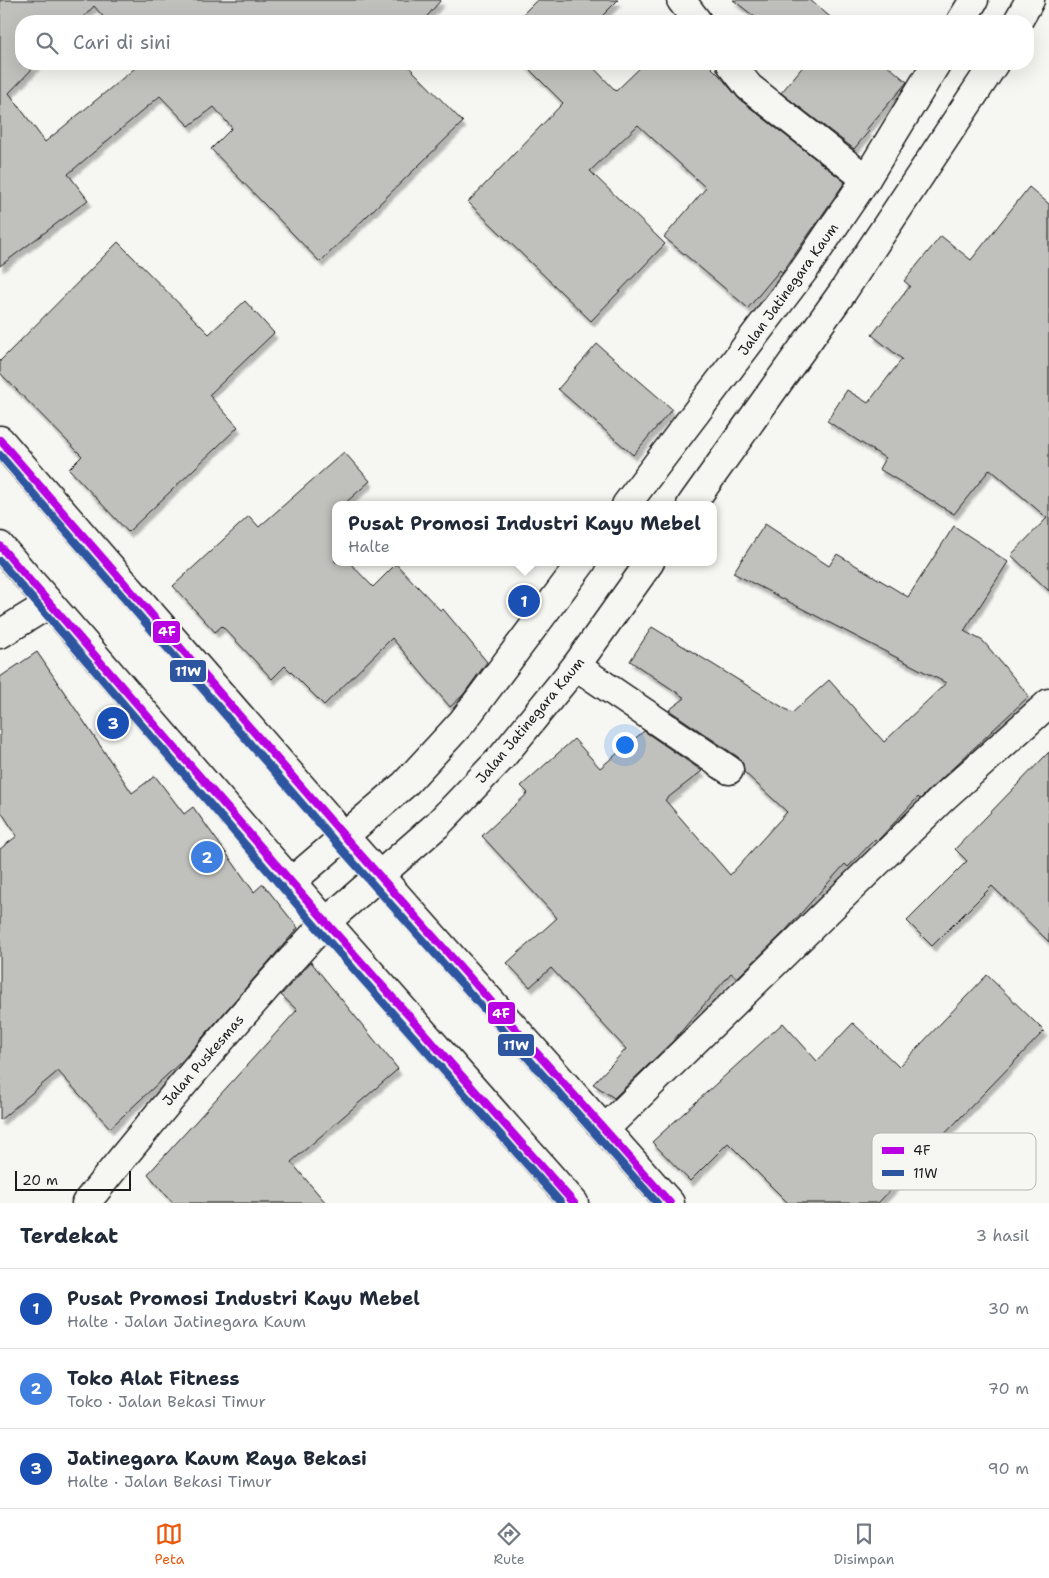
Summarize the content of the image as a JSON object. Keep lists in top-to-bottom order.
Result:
{
  "streets": {
    "street": ["Jalan Jatinegara Kaum", "Jalan Puskesmas"]
  },
  "crossings": [
    ["Jalan Jatinegara Kaum", "Jalan Puskesmas"]
  ],
  "lines": ["transit line 4F", "transit line 11W"],
  "legend": ["4F", "11W"],
  "scale_bar": "20 m",
  "page": {
    "search": "Cari di sini",
    "popup": ["Pusat Promosi Industri Kayu Mebel", "Halte"],
    "pins": ["1", "3", "2"],
    "scale": "20 m",
    "heading": ["Terdekat", "3 hasil"],
    "list": [
      {
        "mark": "1",
        "name": "Pusat Promosi Industri Kayu Mebel",
        "note": "Halte · Jalan Jatinegara Kaum",
        "value": "30 m"
      },
      {
        "mark": "2",
        "name": "Toko Alat Fitness",
        "note": "Toko · Jalan Bekasi Timur",
        "value": "70 m"
      },
      {
        "mark": "3",
        "name": "Jatinegara Kaum Raya Bekasi",
        "note": "Halte · Jalan Bekasi Timur",
        "value": "90 m"
      }
    ],
    "nav": ["Peta", "Rute", "Disimpan"]
  }
}
